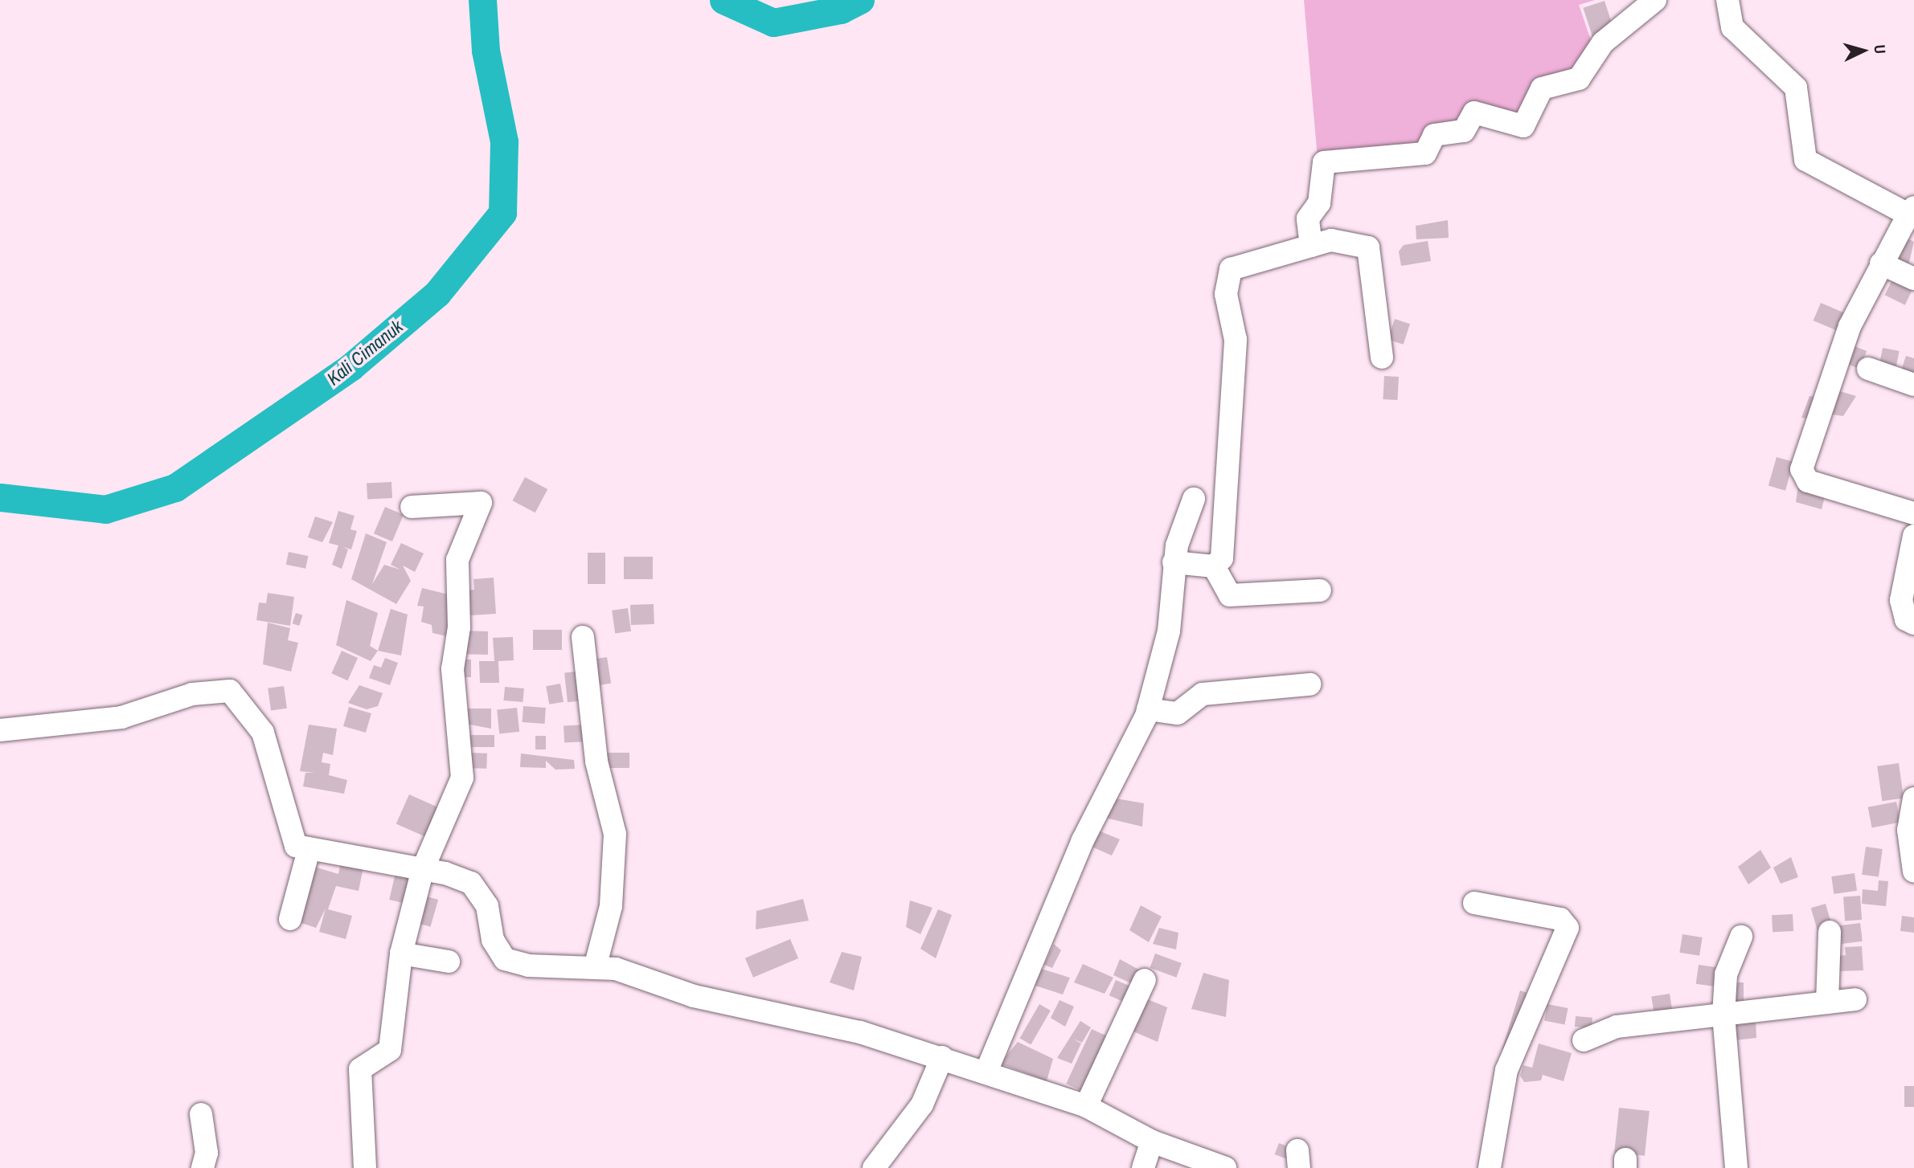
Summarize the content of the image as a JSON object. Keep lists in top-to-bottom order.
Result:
{
  "water": ["Kali Cimanuk"],
  "north": "right"
}
